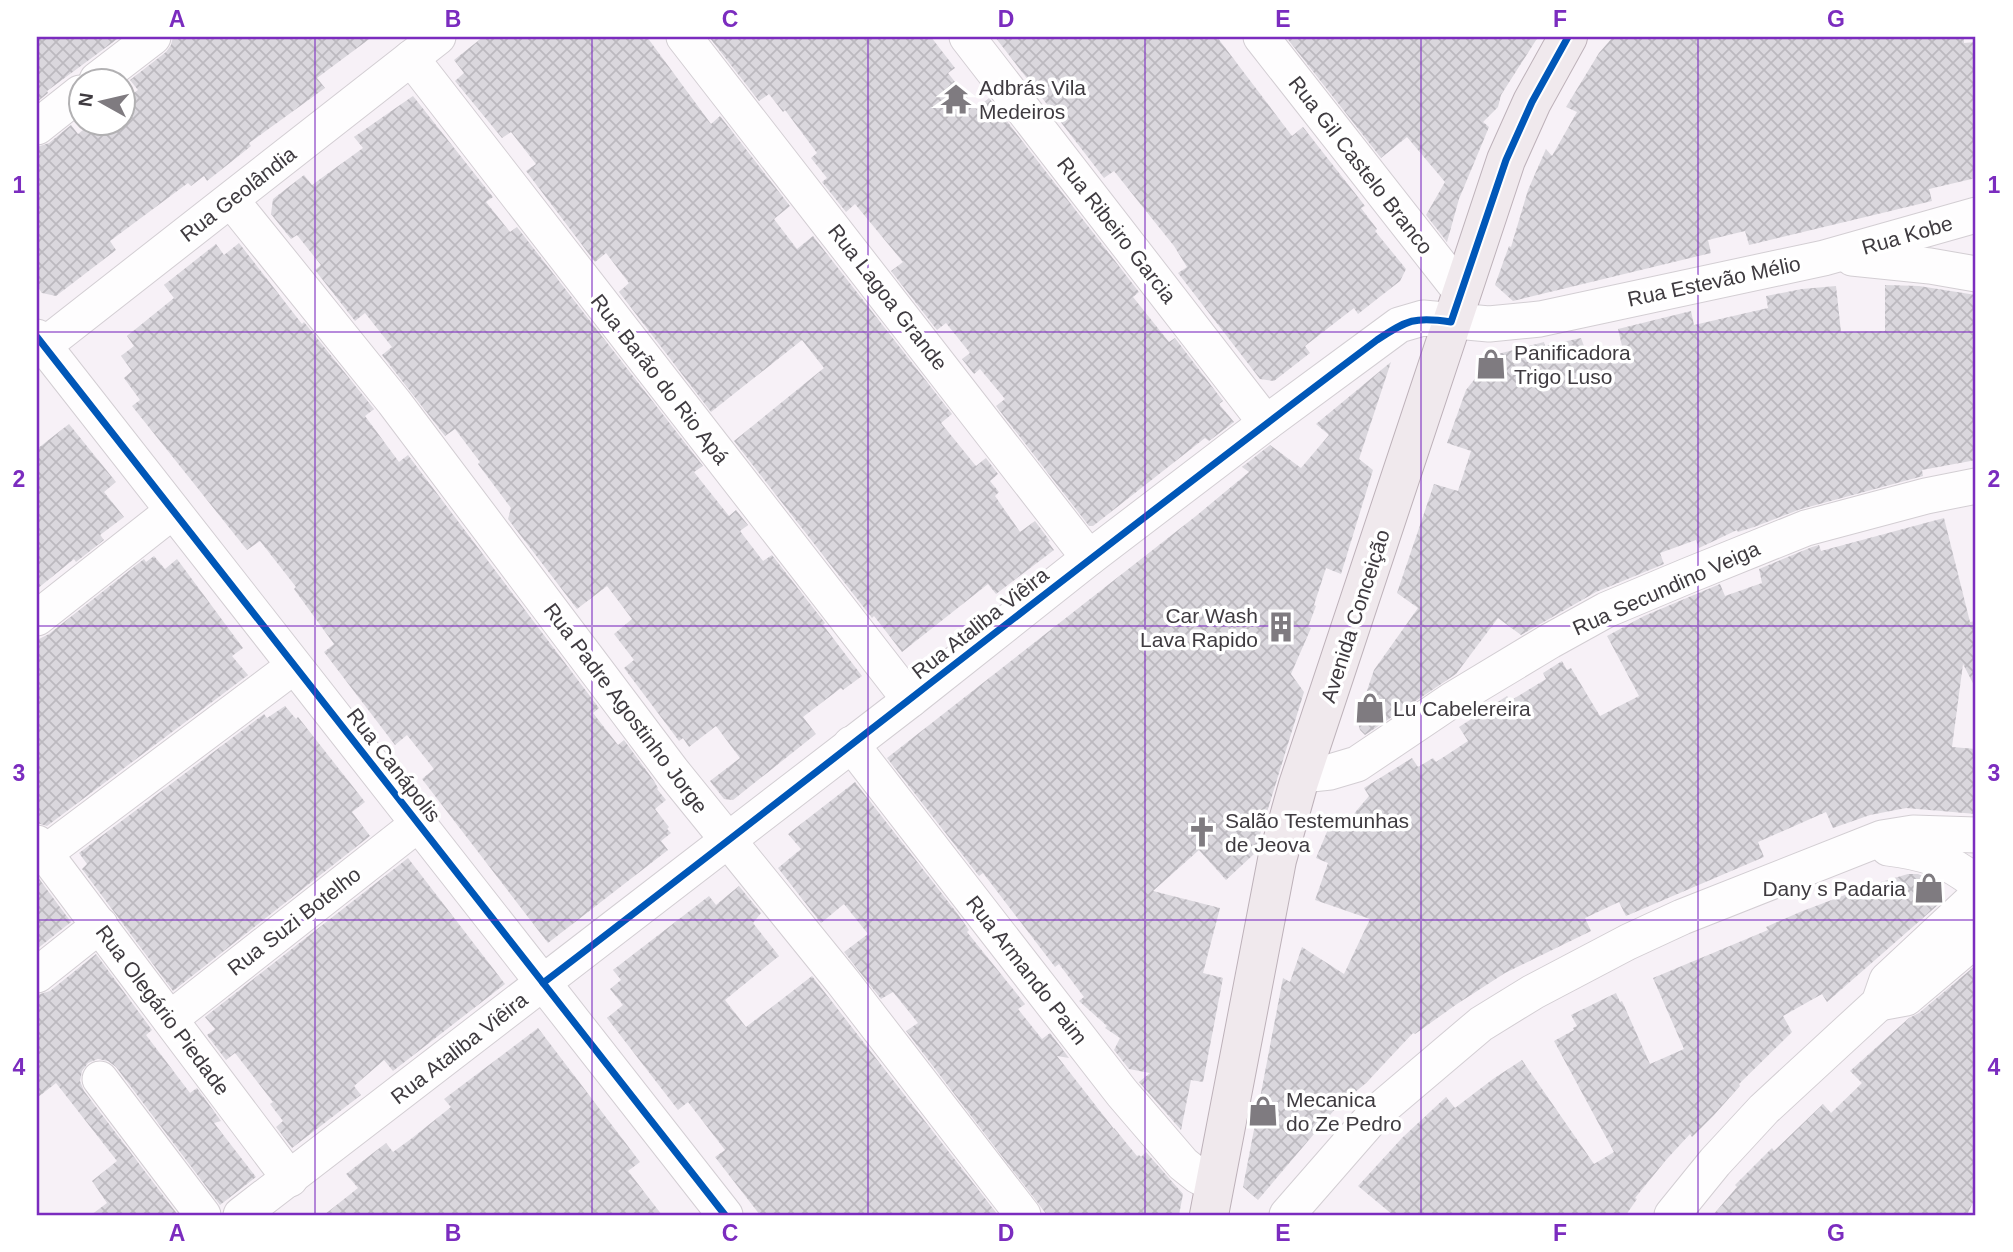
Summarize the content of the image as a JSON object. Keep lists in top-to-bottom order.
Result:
{
  "streets": {
    "main road": ["Avenida Conceição"],
    "street": [
      "Rua Gil Castelo Branco",
      "Rua Geolândia",
      "Rua Ribeiro Garcia",
      "Rua Kobe",
      "Rua Estevão Mélio",
      "Rua Lagoa Grande",
      "Rua Barão do Rio Apá",
      "Rua Secundino Veiga",
      "Rua Ataliba Viêira",
      "Rua Padre Agostinho Jorge",
      "Rua Canápolis",
      "Rua Suzi Botelho",
      "Rua Armando Paim",
      "Rua Olegário Piedade"
    ]
  },
  "crossings": [
    ["Rua Gil Castelo Branco", "Rua Estevão Mélio"],
    ["Rua Gil Castelo Branco", "Avenida Conceição"],
    ["Rua Gil Castelo Branco", "Rua Ataliba Viêira"],
    ["Rua Geolândia", "Rua Barão do Rio Apá"],
    ["Rua Geolândia", "Rua Padre Agostinho Jorge"],
    ["Rua Geolândia", "Rua Canápolis"],
    ["Rua Ribeiro Garcia", "Rua Ataliba Viêira"],
    ["Rua Kobe", "Rua Estevão Mélio"],
    ["Rua Estevão Mélio", "Avenida Conceição"],
    ["Rua Estevão Mélio", "Rua Ataliba Viêira"],
    ["Rua Lagoa Grande", "Rua Ataliba Viêira"],
    ["Rua Barão do Rio Apá", "Rua Ataliba Viêira"],
    ["Rua Secundino Veiga", "Avenida Conceição"],
    ["Avenida Conceição", "Rua Ataliba Viêira"],
    ["Avenida Conceição", "Rua Armando Paim"],
    ["Rua Ataliba Viêira", "Rua Padre Agostinho Jorge"],
    ["Rua Ataliba Viêira", "Rua Canápolis"],
    ["Rua Ataliba Viêira", "Rua Armando Paim"],
    ["Rua Ataliba Viêira", "Rua Olegário Piedade"],
    ["Rua Canápolis", "Rua Suzi Botelho"],
    ["Rua Suzi Botelho", "Rua Olegário Piedade"]
  ],
  "places": {
    "temple": ["Adbrás Vila Medeiros"],
    "shop": [
      "Panificadora Trigo Luso",
      "Lu Cabelereira",
      "Dany s Padaria",
      "Mecanica do Ze Pedro"
    ],
    "building": ["Car Wash Lava Rapido"],
    "church": ["Salão Testemunhas de Jeova"]
  },
  "north": "left",
  "grid": {
    "columns": [
      "A",
      "B",
      "C",
      "D",
      "E",
      "F",
      "G"
    ],
    "rows": [
      "1",
      "2",
      "3",
      "4"
    ]
  }
}
